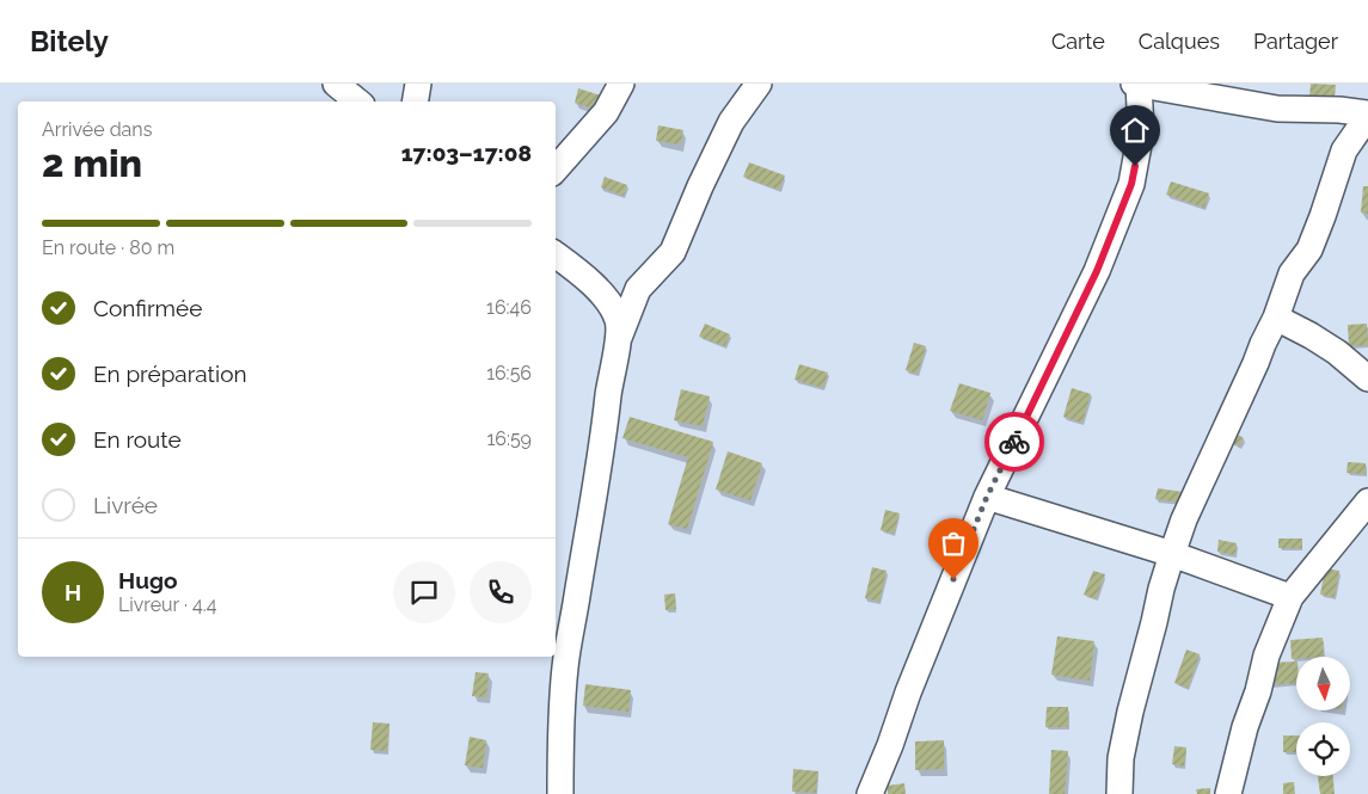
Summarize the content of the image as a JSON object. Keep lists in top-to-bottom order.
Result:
{
  "north": "bottom",
  "page": {
    "header": "Bitely",
    "nav": ["Carte", "Calques", "Partager"],
    "heading": ["2 min", "Arrivée dans", "17:03–17:08"],
    "panel": ["Hugo", "Livreur · 4.4"],
    "bar": "En route · 80 m",
    "list": [
      ["Confirmée", "16:46"],
      ["En préparation", "16:56"],
      ["En route", "16:59"],
      "Livrée"
    ],
    "round": "H"
  }
}
